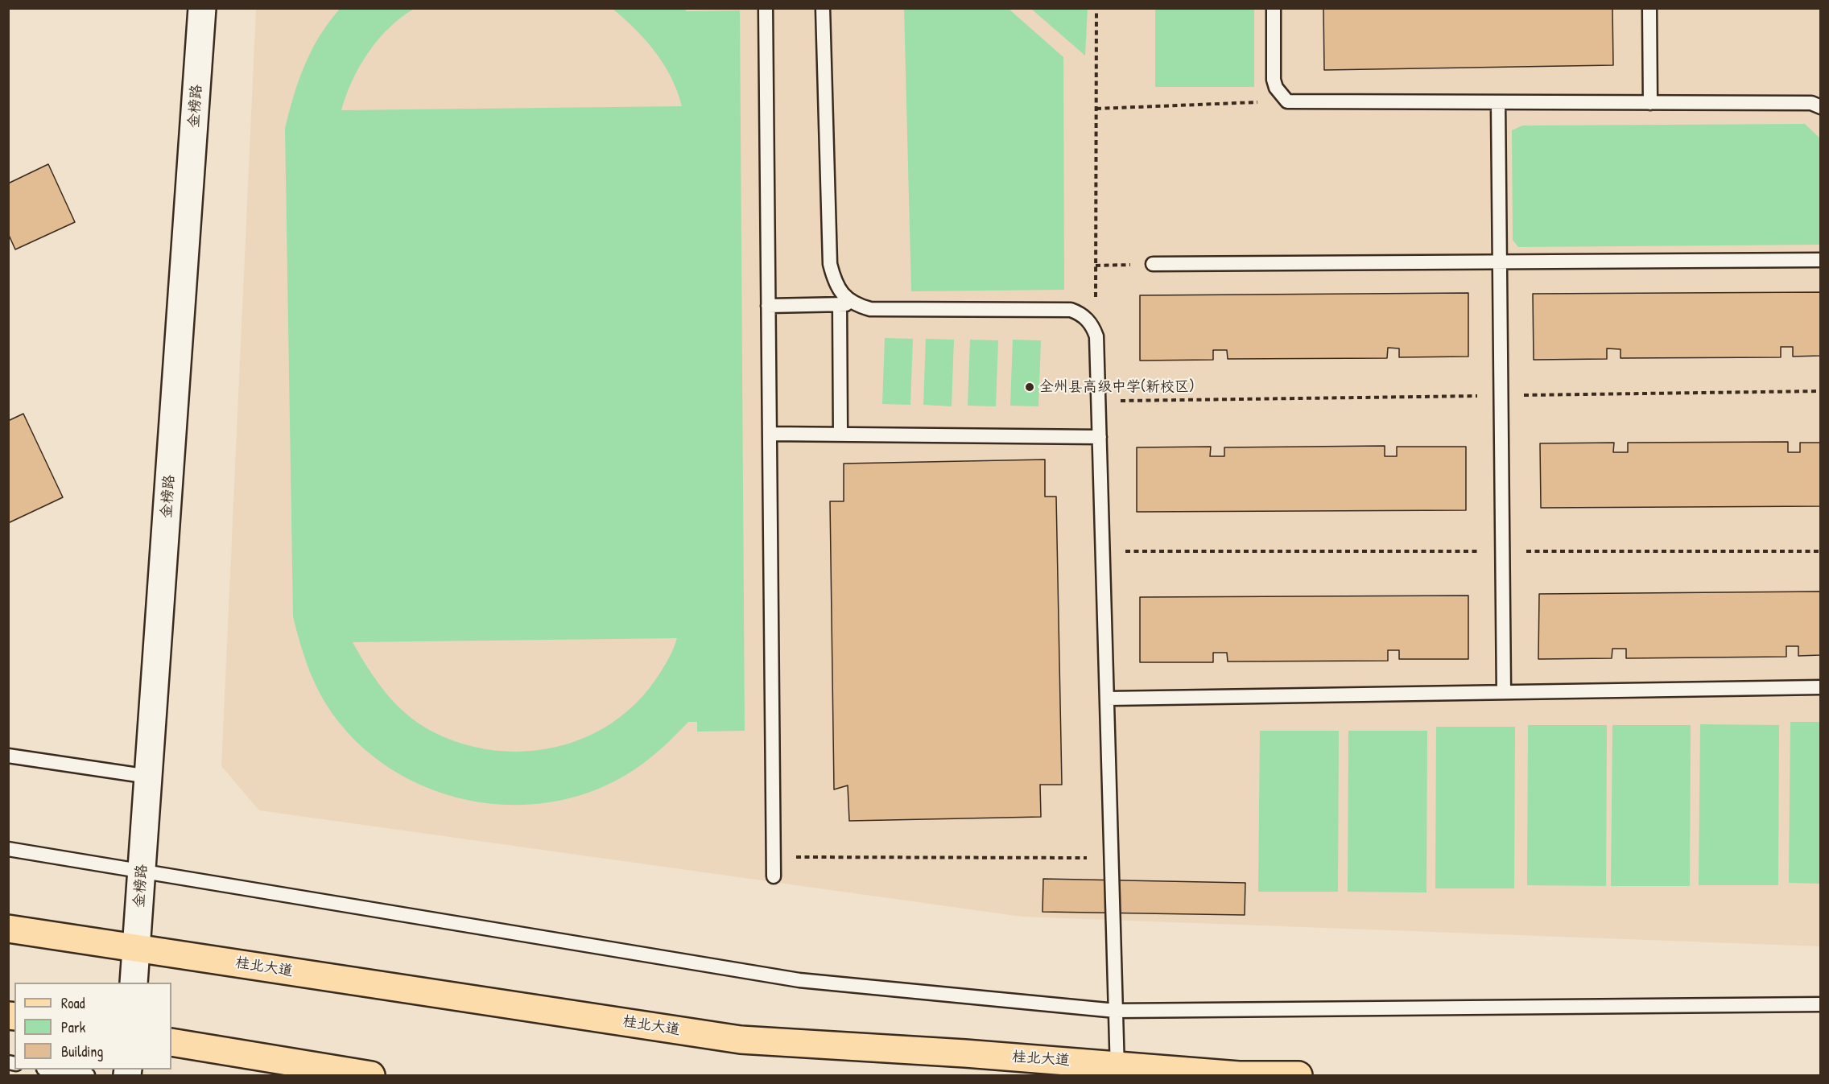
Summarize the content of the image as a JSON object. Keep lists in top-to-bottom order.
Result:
{
  "streets": {
    "main road": ["金榜路", "桂北大道"]
  },
  "crossings": [
    ["金榜路", "桂北大道"]
  ],
  "places": ["全州县高级中学(新校区)"],
  "legend": ["Road", "Park", "Building"]
}
